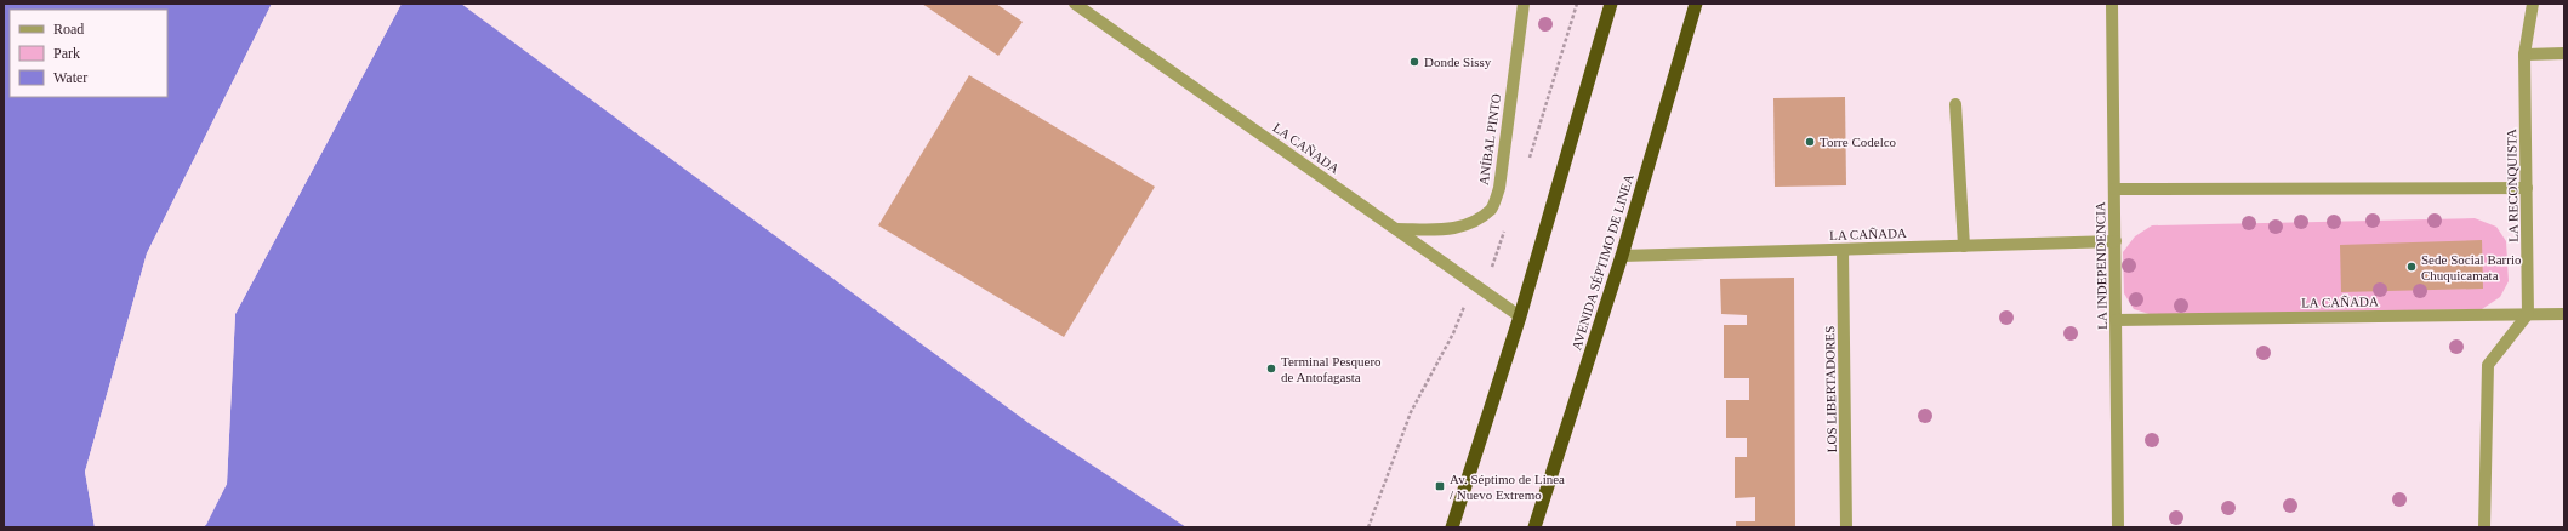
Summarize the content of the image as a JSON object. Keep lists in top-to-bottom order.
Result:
{
  "streets": {
    "highway": ["AVENIDA SÉPTIMO DE LINEA"],
    "street": [
      "ANÍBAL PINTO",
      "LA CAÑADA",
      "LA RECONQUISTA",
      "LA INDEPENDENCIA",
      "LOS LIBERTADORES"
    ]
  },
  "crossings": [
    ["ANÍBAL PINTO", "LA CAÑADA"],
    ["LA CAÑADA", "LA RECONQUISTA"],
    ["LA CAÑADA", "AVENIDA SÉPTIMO DE LINEA"],
    ["LA CAÑADA", "LA INDEPENDENCIA"],
    ["LA CAÑADA", "LOS LIBERTADORES"]
  ],
  "places": {
    "other": [
      "Donde Sissy",
      "Torre Codelco",
      "Sede Social Barrio Chuquicamata",
      "Terminal Pesquero de Antofagasta"
    ],
    "transit": ["Av. Séptimo de Linea / Nuevo Extremo"]
  },
  "legend": ["Road", "Park", "Water"]
}
